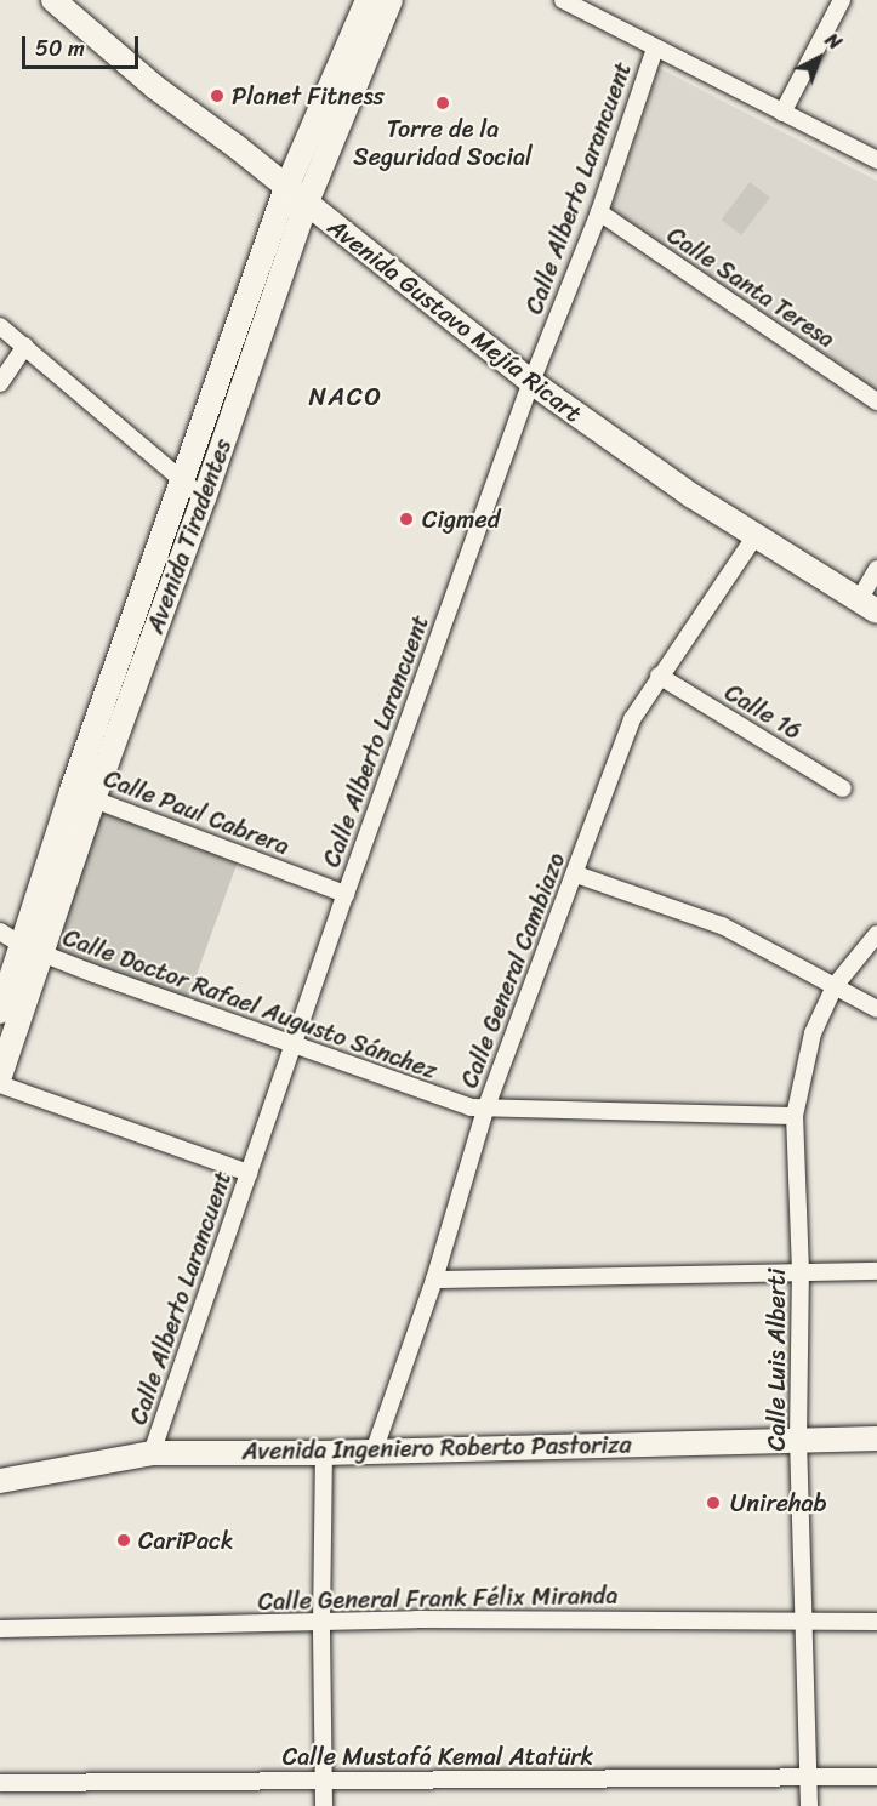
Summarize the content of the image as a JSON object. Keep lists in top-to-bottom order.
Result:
{
  "streets": {
    "main road": ["Avenida Gustavo Mejía Ricart", "Avenida Tiradentes", "Avenida Ingeniero Roberto Pastoriza"],
    "street": [
      "Calle Alberto Larancuent",
      "Calle Santa Teresa",
      "Calle 16",
      "Calle Paul Cabrera",
      "Calle General Cambiazo",
      "Calle Doctor Rafael Augusto Sánchez",
      "Calle Luis Alberti",
      "Calle General Frank Félix Miranda",
      "Calle Mustafá Kemal Atatürk"
    ]
  },
  "crossings": [
    ["Calle Alberto Larancuent", "Calle Santa Teresa"],
    ["Calle Alberto Larancuent", "Avenida Gustavo Mejía Ricart"],
    ["Calle Alberto Larancuent", "Calle Paul Cabrera"],
    ["Calle Alberto Larancuent", "Calle Doctor Rafael Augusto Sánchez"],
    ["Calle Alberto Larancuent", "Avenida Ingeniero Roberto Pastoriza"],
    ["Avenida Gustavo Mejía Ricart", "Avenida Tiradentes"],
    ["Avenida Gustavo Mejía Ricart", "Calle General Cambiazo"],
    ["Avenida Tiradentes", "Calle Paul Cabrera"],
    ["Avenida Tiradentes", "Calle Doctor Rafael Augusto Sánchez"],
    ["Calle 16", "Calle General Cambiazo"],
    ["Calle General Cambiazo", "Calle Doctor Rafael Augusto Sánchez"],
    ["Calle General Cambiazo", "Avenida Ingeniero Roberto Pastoriza"],
    ["Calle Doctor Rafael Augusto Sánchez", "Calle Luis Alberti"],
    ["Calle Luis Alberti", "Avenida Ingeniero Roberto Pastoriza"],
    ["Calle Luis Alberti", "Calle General Frank Félix Miranda"],
    ["Calle Luis Alberti", "Calle Mustafá Kemal Atatürk"]
  ],
  "districts": ["NACO"],
  "places": [
    "Planet Fitness",
    "Torre de la Seguridad Social",
    "Cigmed",
    "Unirehab",
    "CariPack"
  ],
  "scale_bar": "50 m",
  "north": "top right"
}
